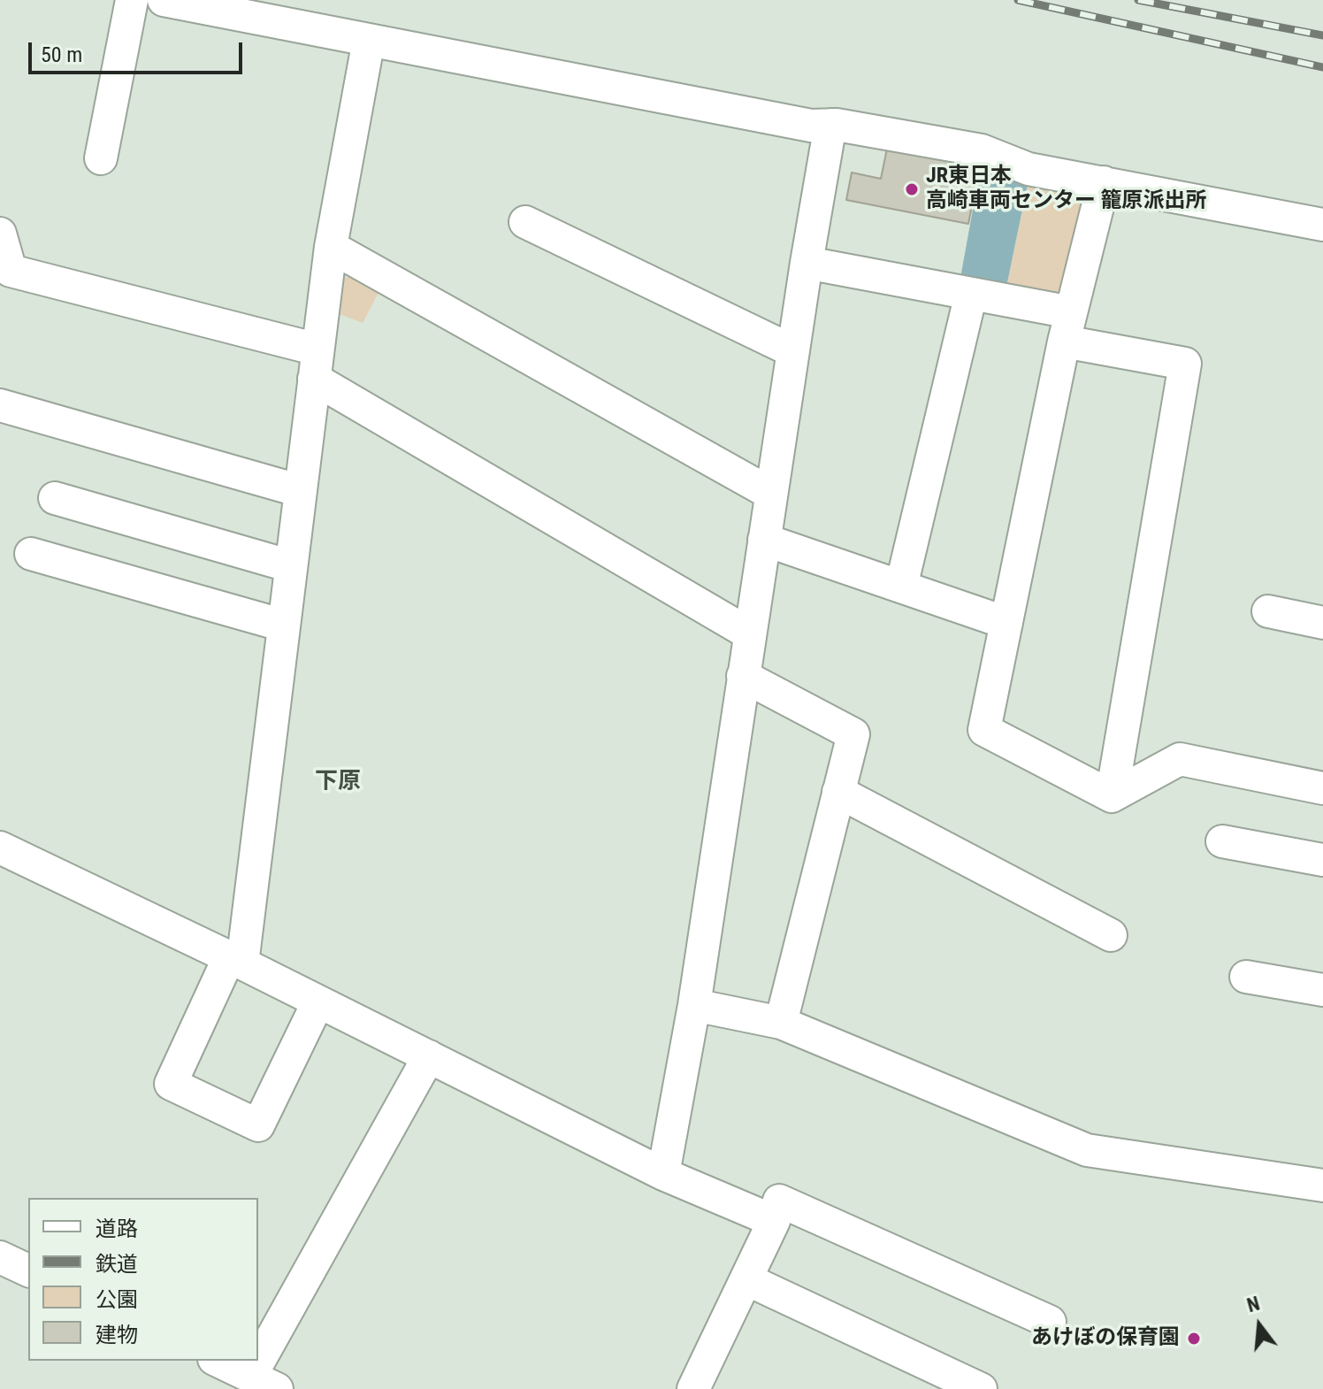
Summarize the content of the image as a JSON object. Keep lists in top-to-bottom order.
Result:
{
  "districts": ["下原"],
  "places": ["JR東日本 高崎車両センター 籠原派出所", "あけぼの保育園"],
  "legend": [
    "道路",
    "鉄道",
    "公園",
    "建物"
  ],
  "scale_bar": "50 m",
  "north": "top"
}
